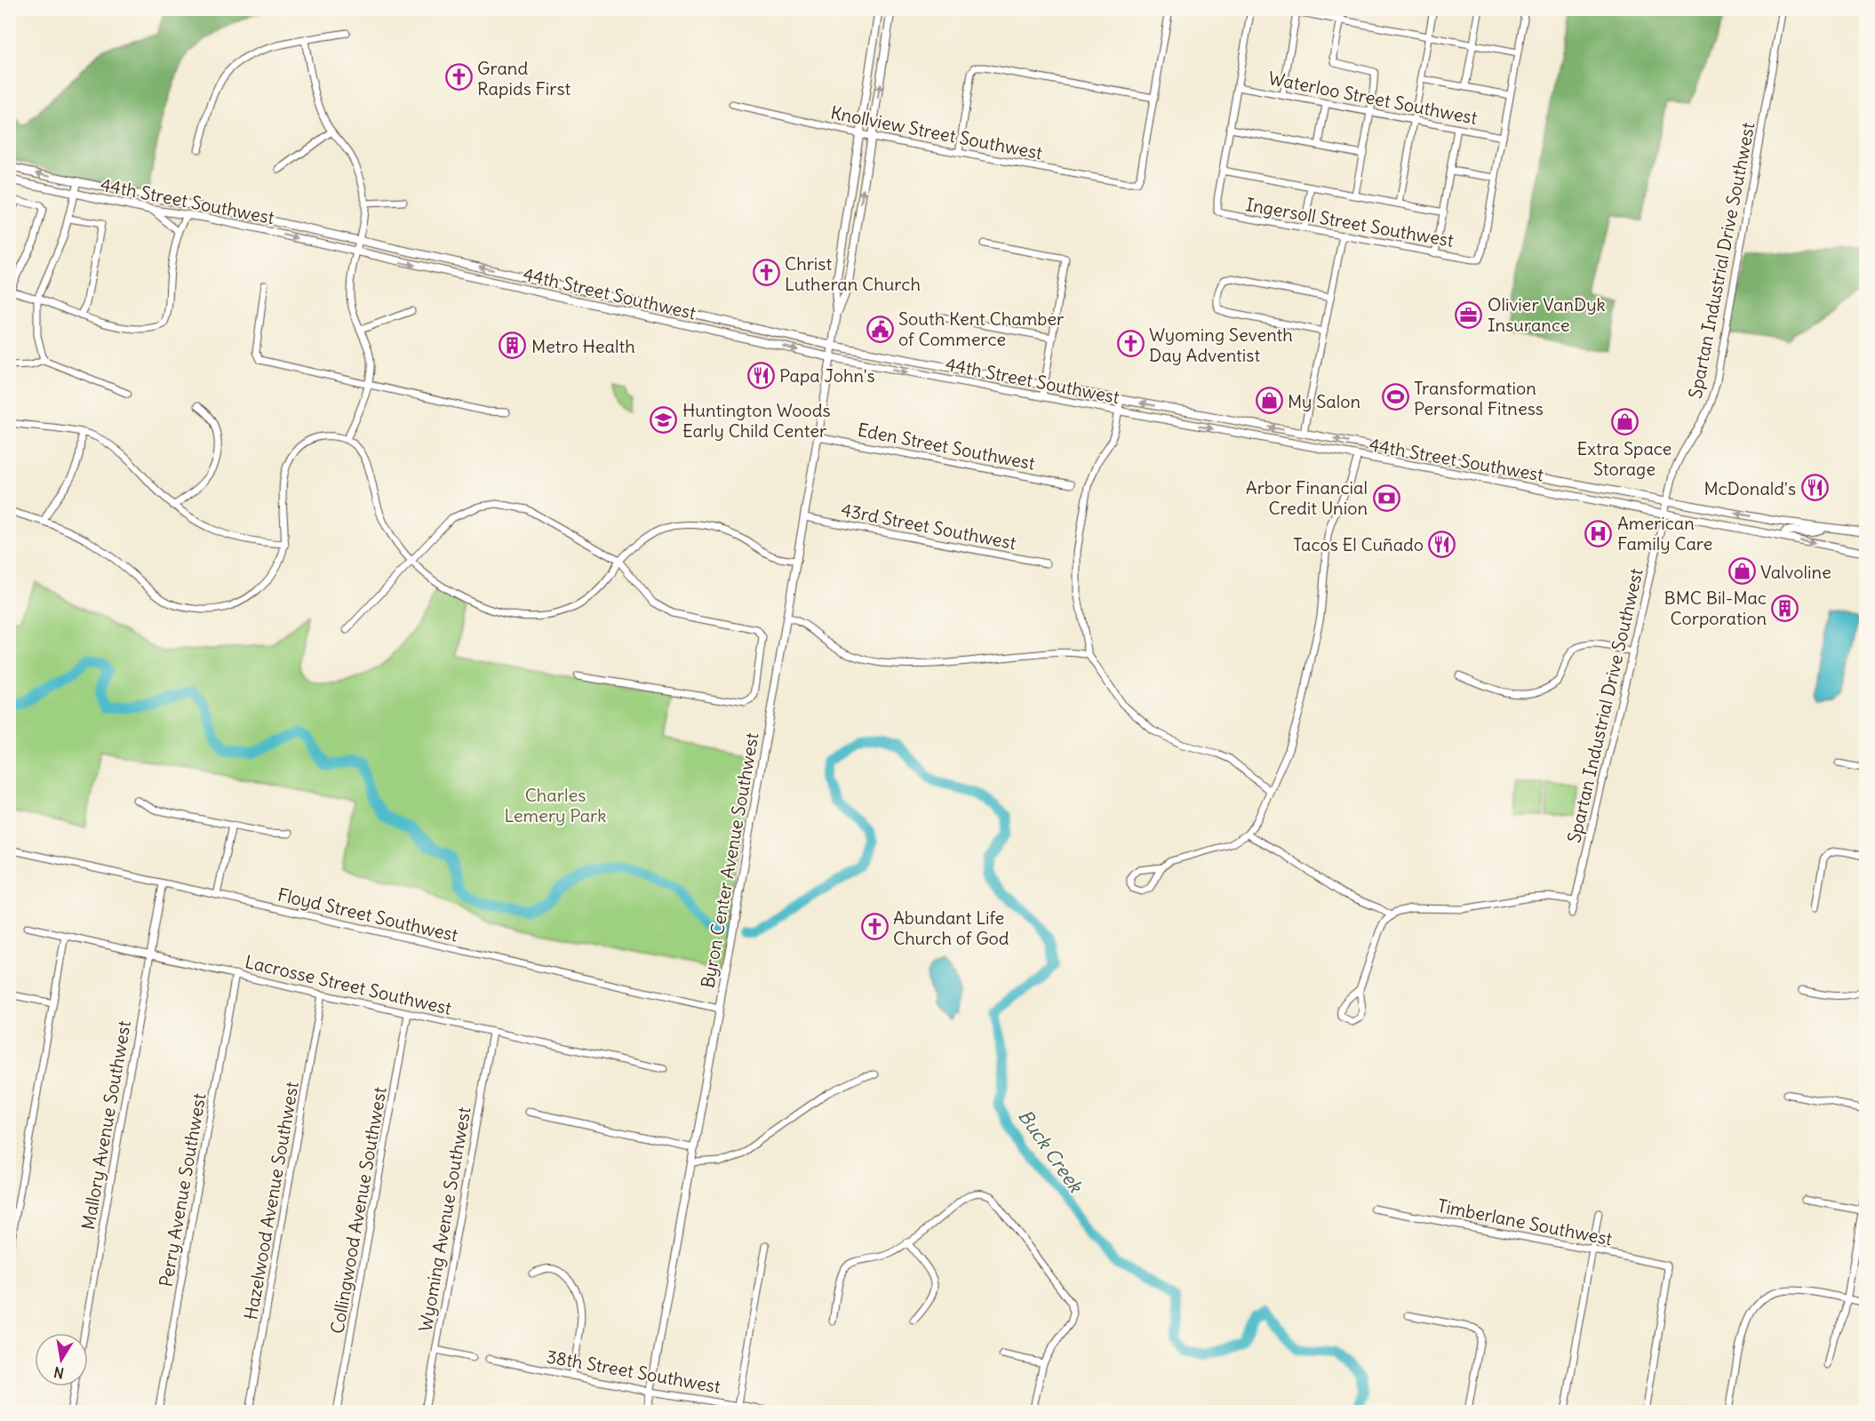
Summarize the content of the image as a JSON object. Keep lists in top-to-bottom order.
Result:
{
  "streets": {
    "main road": ["44th Street Southwest", "Byron Center Avenue Southwest"],
    "street": [
      "Waterloo Street Southwest",
      "Knollview Street Southwest",
      "Ingersoll Street Southwest",
      "Spartan Industrial Drive Southwest",
      "Eden Street Southwest",
      "43rd Street Southwest",
      "Floyd Street Southwest",
      "Lacrosse Street Southwest",
      "Mallory Avenue Southwest",
      "Perry Avenue Southwest",
      "Hazelwood Avenue Southwest",
      "Collingwood Avenue Southwest",
      "Wyoming Avenue Southwest",
      "Timberlane Southwest",
      "38th Street Southwest"
    ]
  },
  "crossings": [
    ["Knollview Street Southwest", "Byron Center Avenue Southwest"],
    ["44th Street Southwest", "Spartan Industrial Drive Southwest"],
    ["44th Street Southwest", "Byron Center Avenue Southwest"],
    ["Eden Street Southwest", "Byron Center Avenue Southwest"],
    ["43rd Street Southwest", "Byron Center Avenue Southwest"],
    ["Byron Center Avenue Southwest", "Floyd Street Southwest"],
    ["Byron Center Avenue Southwest", "38th Street Southwest"],
    ["Floyd Street Southwest", "Mallory Avenue Southwest"],
    ["Lacrosse Street Southwest", "Mallory Avenue Southwest"],
    ["Lacrosse Street Southwest", "Perry Avenue Southwest"],
    ["Lacrosse Street Southwest", "Hazelwood Avenue Southwest"],
    ["Lacrosse Street Southwest", "Collingwood Avenue Southwest"],
    ["Lacrosse Street Southwest", "Wyoming Avenue Southwest"]
  ],
  "water": ["Buck Creek"],
  "parks": ["Charles Lemery Park"],
  "places": {
    "church": [
      "Grand Rapids First",
      "Christ Lutheran Church",
      "Wyoming Seventh Day Adventist",
      "Abundant Life Church of God"
    ],
    "office": ["Olivier VanDyk Insurance"],
    "public building": ["South Kent Chamber of Commerce"],
    "building": ["Metro Health", "BMC Bil-Mac Corporation"],
    "restaurant": ["Papa John's", "McDonald's", "Tacos El Cuñado"],
    "sports": ["Transformation Personal Fitness"],
    "shop": ["My Salon", "Extra Space Storage", "Valvoline"],
    "school or university": ["Huntington Woods Early Child Center"],
    "bank": ["Arbor Financial Credit Union"],
    "hospital": ["American Family Care"]
  },
  "north": "bottom"
}
